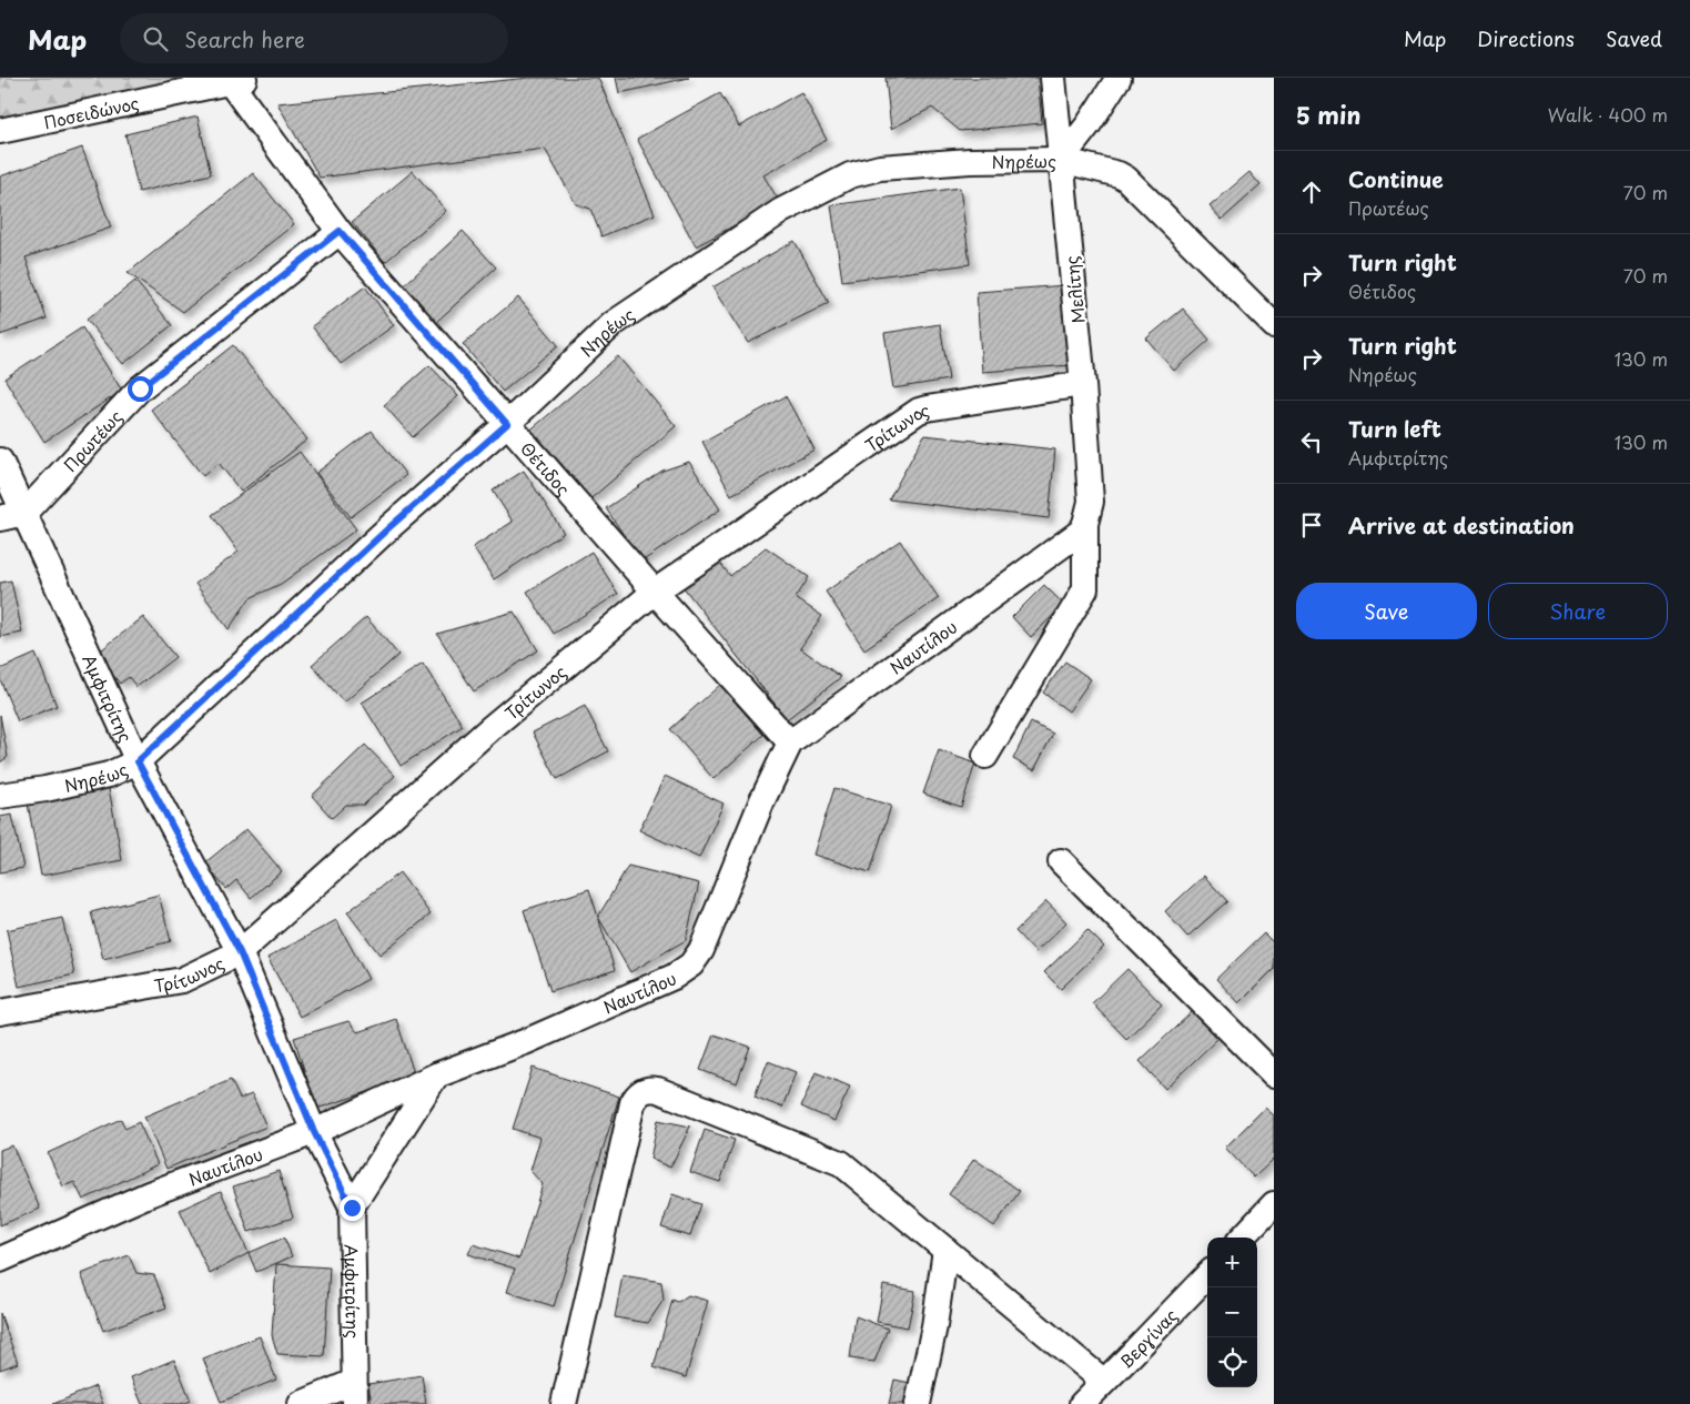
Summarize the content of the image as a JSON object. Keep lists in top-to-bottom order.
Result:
{
  "streets": {
    "street": [
      "Ποσειδώνος",
      "Νηρέως",
      "Μελίτης",
      "Τρίτωνος",
      "Πρωτέως",
      "Θέτιδος",
      "Ναυτίλου",
      "Αμφιτρίτης",
      "Βεργίνας"
    ]
  },
  "crossings": [
    ["Ποσειδώνος", "Θέτιδος"],
    ["Νηρέως", "Μελίτης"],
    ["Νηρέως", "Θέτιδος"],
    ["Νηρέως", "Αμφιτρίτης"],
    ["Μελίτης", "Τρίτωνος"],
    ["Μελίτης", "Ναυτίλου"],
    ["Τρίτωνος", "Θέτιδος"],
    ["Τρίτωνος", "Αμφιτρίτης"],
    ["Πρωτέως", "Θέτιδος"],
    ["Πρωτέως", "Αμφιτρίτης"],
    ["Θέτιδος", "Ναυτίλου"],
    ["Ναυτίλου", "Αμφιτρίτης"]
  ],
  "page": {
    "header": "Map",
    "search": "Search here",
    "nav": ["Map", "Directions", "Saved"],
    "heading": ["5 min", "Walk · 400 m"],
    "list": [
      ["Continue", "Πρωτέως", "70 m"],
      ["Turn right", "Θέτιδος", "70 m"],
      ["Turn right", "Νηρέως", "130 m"],
      ["Turn left", "Αμφιτρίτης", "130 m"],
      "Arrive at destination"
    ],
    "buttons": ["Save", "Share"],
    "map_buttons": ["+", "−"]
  }
}
